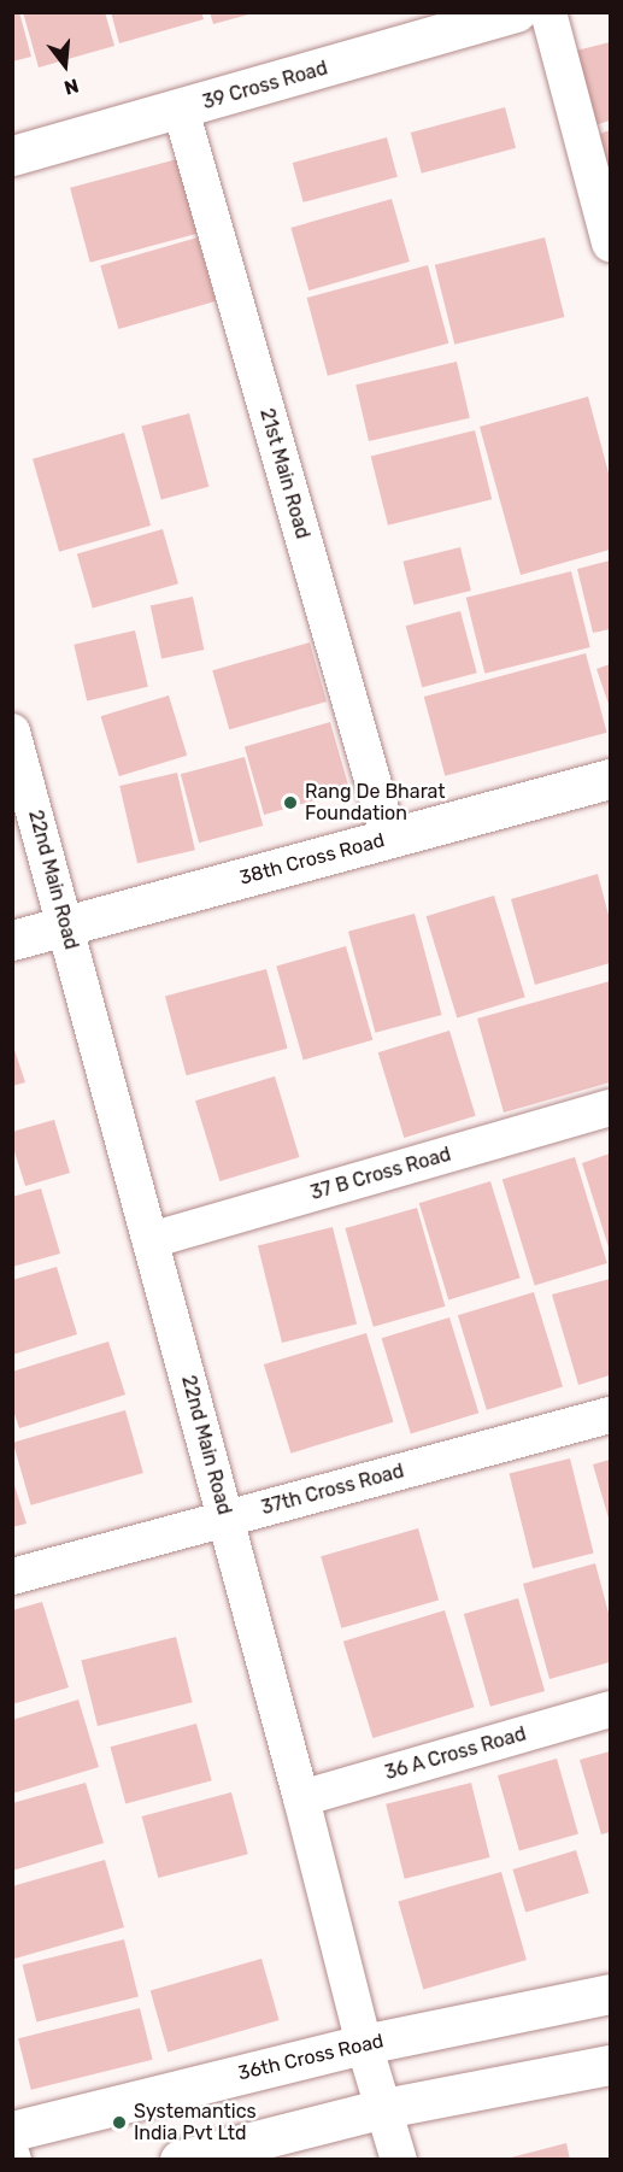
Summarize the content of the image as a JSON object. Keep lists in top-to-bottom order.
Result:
{
  "streets": {
    "street": [
      "39 Cross Road",
      "21st Main Road",
      "38th Cross Road",
      "22nd Main Road",
      "37 B Cross Road",
      "37th Cross Road",
      "36 A Cross Road",
      "36th Cross Road"
    ]
  },
  "crossings": [
    ["39 Cross Road", "21st Main Road"],
    ["21st Main Road", "38th Cross Road"],
    ["38th Cross Road", "22nd Main Road"],
    ["22nd Main Road", "37 B Cross Road"],
    ["22nd Main Road", "37th Cross Road"],
    ["22nd Main Road", "36 A Cross Road"],
    ["22nd Main Road", "36th Cross Road"]
  ],
  "places": ["Rang De Bharat Foundation", "Systemantics India Pvt Ltd"],
  "north": "bottom"
}
